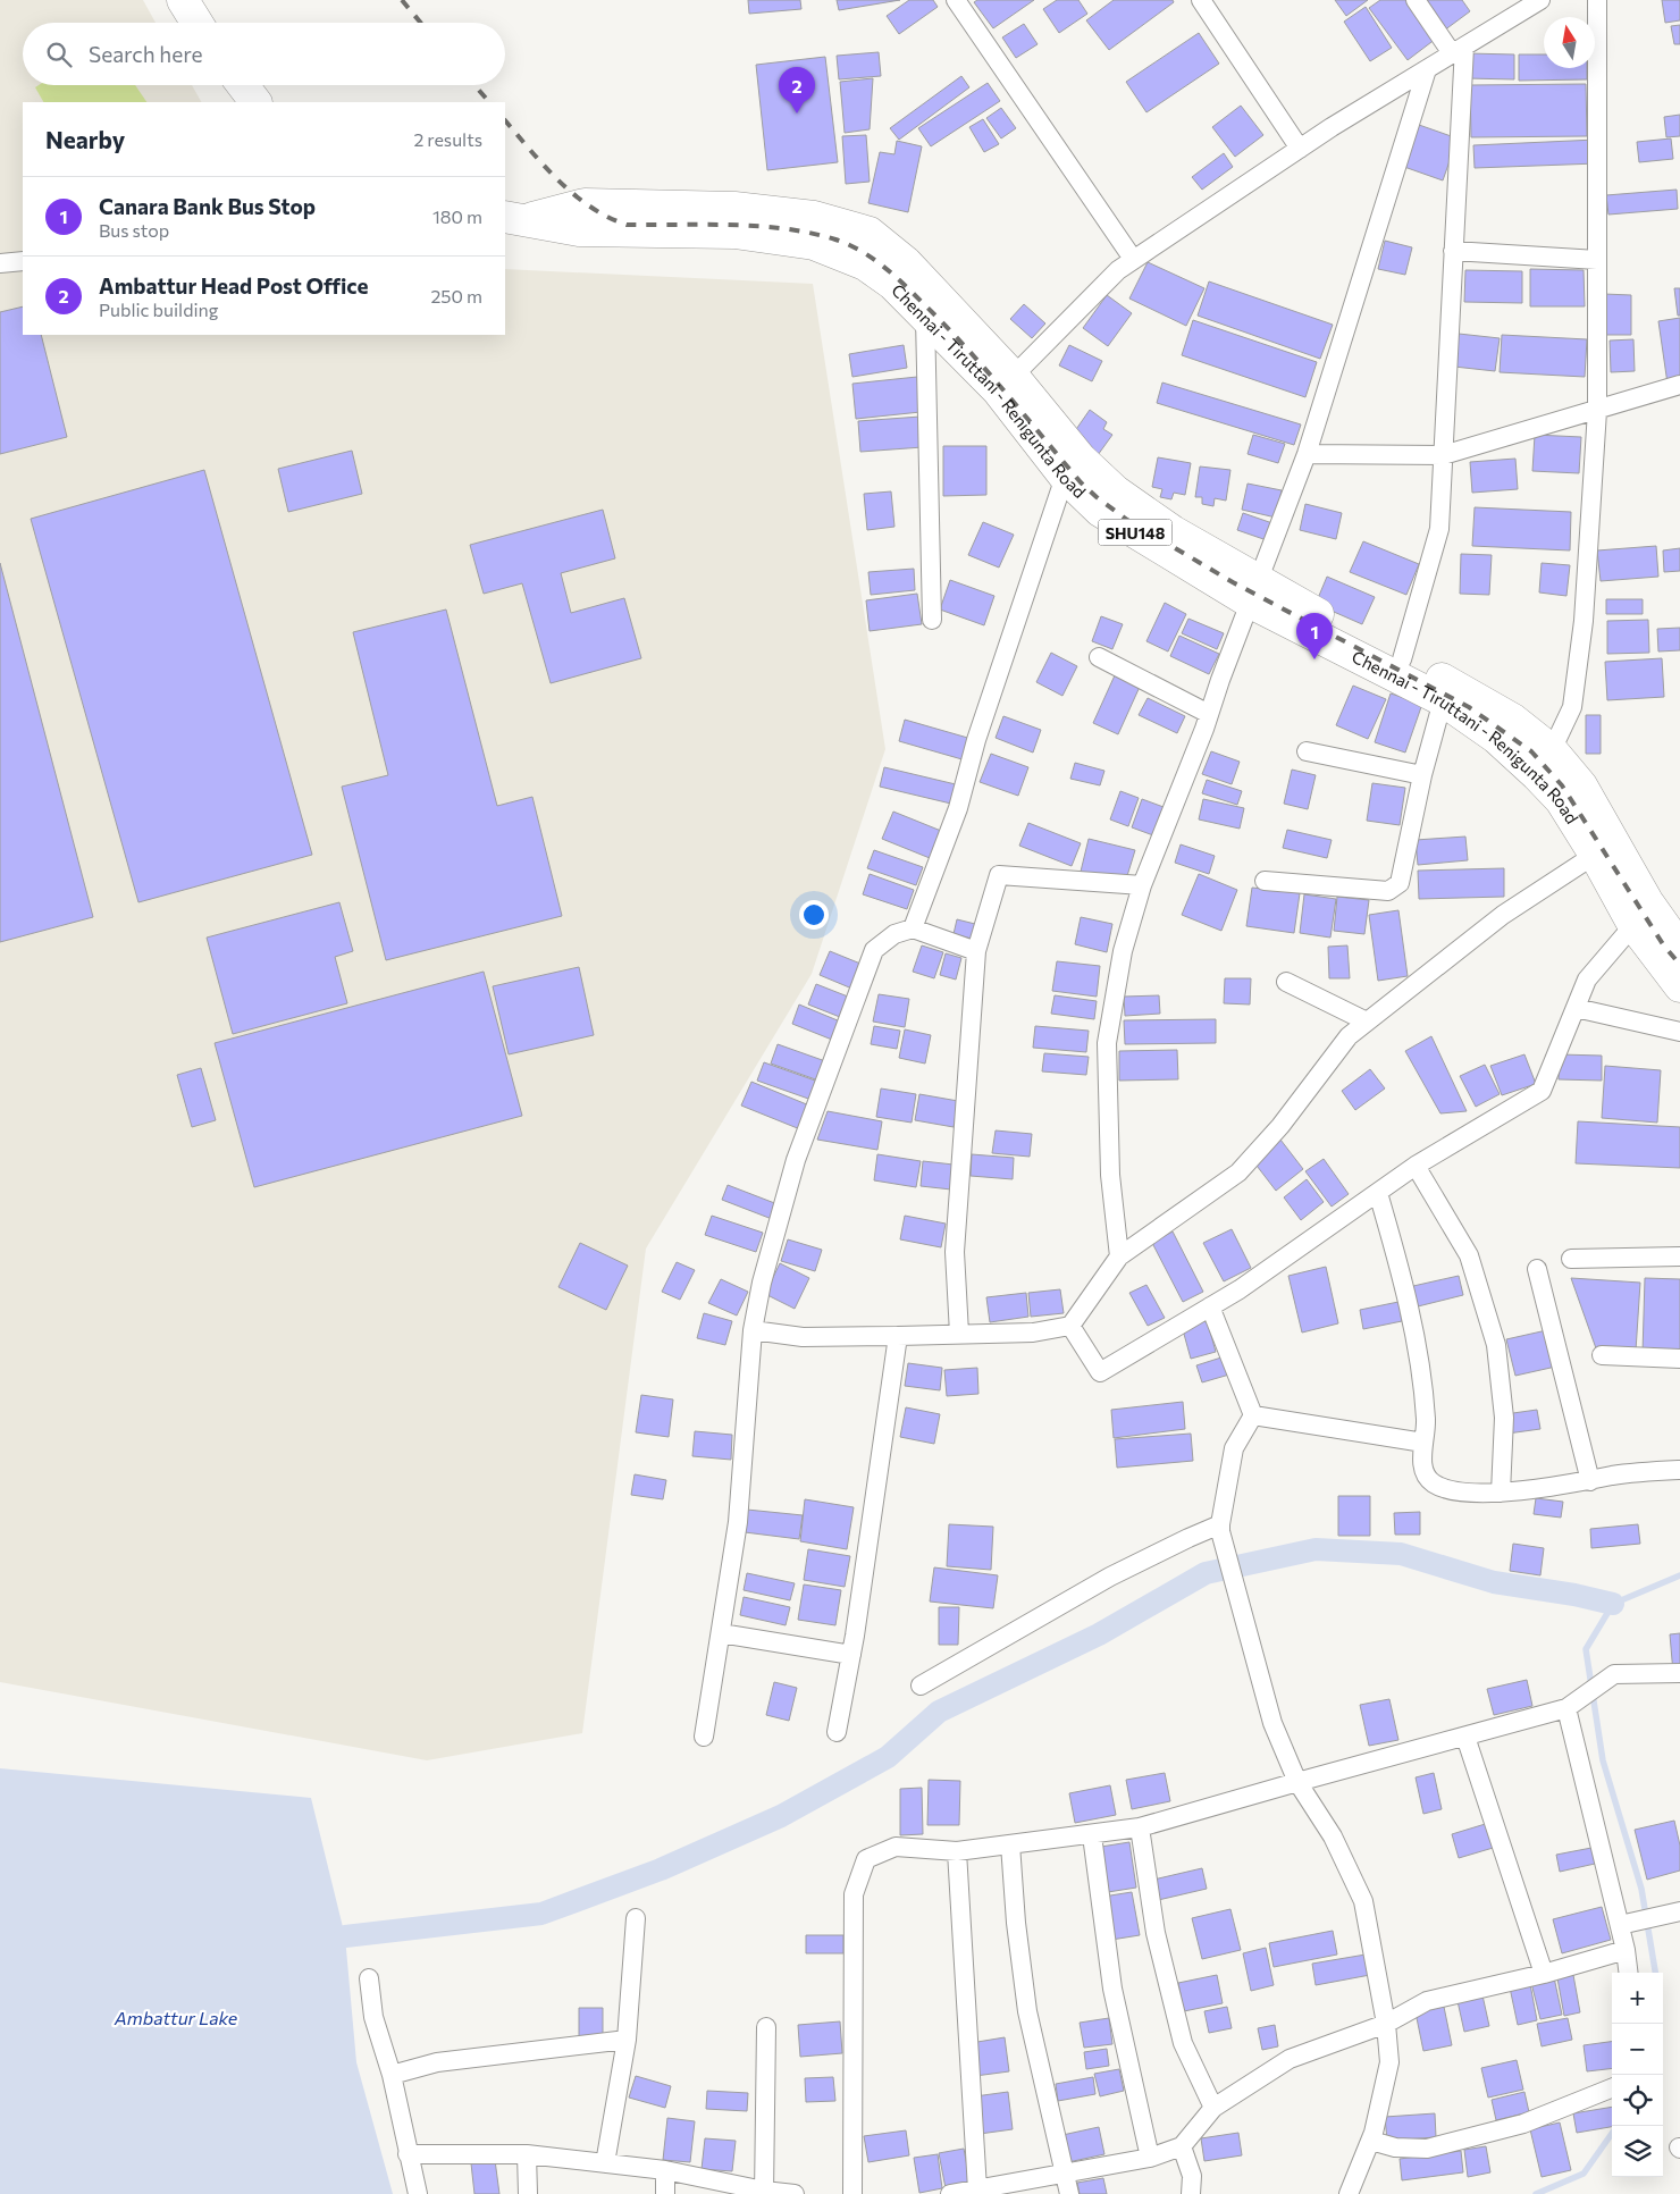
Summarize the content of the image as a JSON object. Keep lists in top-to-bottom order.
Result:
{
  "streets": {
    "highway": ["Chennai - Tiruttani - Renigunta Road", "SHU148"]
  },
  "water": ["Ambattur Lake"],
  "north": "top",
  "page": {
    "search": "Search here",
    "pins": ["2", "1"],
    "heading": ["Nearby", "2 results"],
    "list": [
      {
        "mark": "1",
        "name": "Canara Bank Bus Stop",
        "note": "Bus stop",
        "value": "180 m"
      },
      {
        "mark": "2",
        "name": "Ambattur Head Post Office",
        "note": "Public building",
        "value": "250 m"
      }
    ],
    "map_buttons": ["+", "−"]
  }
}
